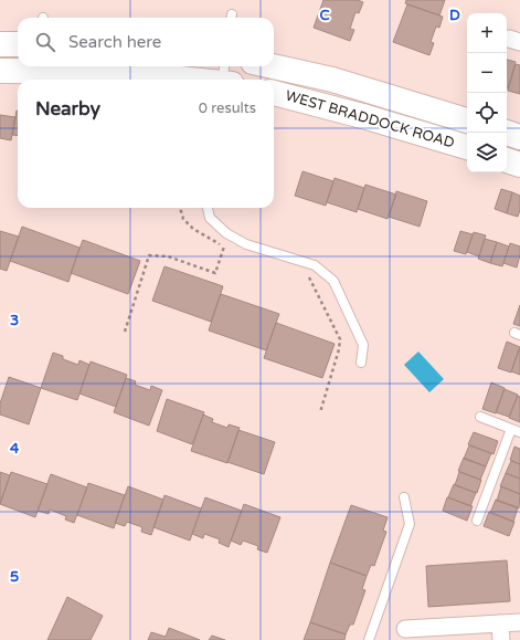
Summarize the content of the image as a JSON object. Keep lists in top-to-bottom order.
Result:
{
  "streets": {
    "main road": ["WEST BRADDOCK ROAD"]
  },
  "page": {
    "map_buttons": ["+", "−"],
    "search": "Search here",
    "heading": ["Nearby", "0 results"]
  },
  "grid": {
    "columns": ["C", "D"],
    "rows": ["3", "4", "5"]
  }
}
